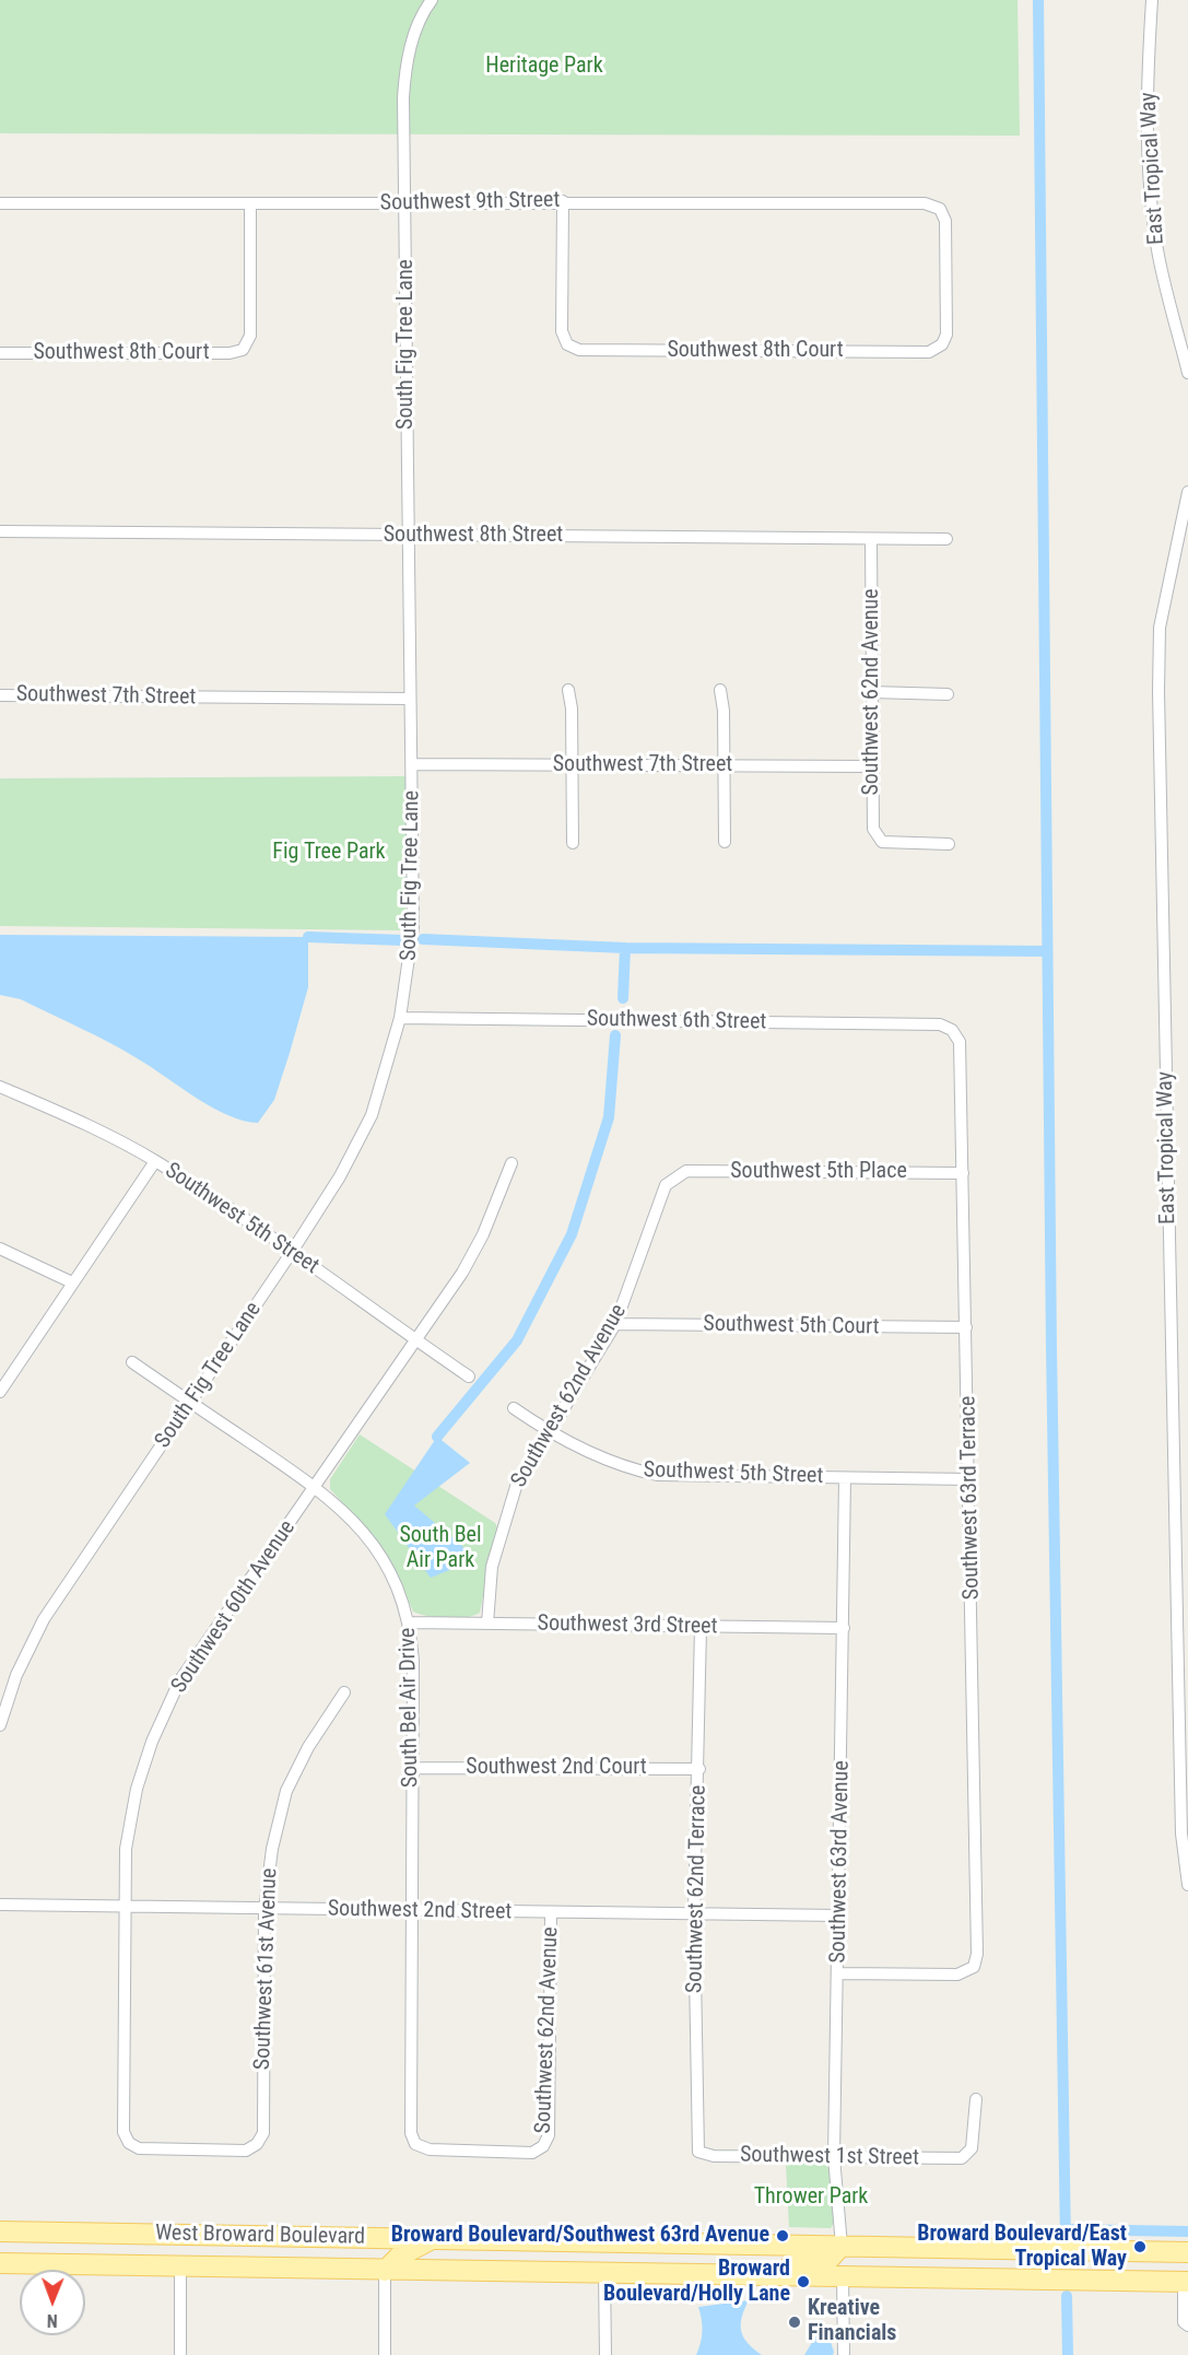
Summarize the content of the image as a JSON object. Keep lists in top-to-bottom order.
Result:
{
  "streets": {
    "main road": ["West Broward Boulevard"],
    "street": [
      "East Tropical Way",
      "Southwest 9th Street",
      "South Fig Tree Lane",
      "Southwest 8th Court",
      "Southwest 8th Street",
      "Southwest 62nd Avenue",
      "Southwest 7th Street",
      "Southwest 6th Street",
      "Southwest 5th Place",
      "Southwest 5th Street",
      "Southwest 5th Court",
      "Southwest 63rd Terrace",
      "Southwest 60th Avenue",
      "Southwest 3rd Street",
      "South Bel Air Drive",
      "Southwest 2nd Court",
      "Southwest 63rd Avenue",
      "Southwest 62nd Terrace",
      "Southwest 2nd Street",
      "Southwest 61st Avenue",
      "Southwest 1st Street"
    ]
  },
  "crossings": [
    ["Southwest 9th Street", "South Fig Tree Lane"],
    ["Southwest 9th Street", "Southwest 8th Court"],
    ["South Fig Tree Lane", "Southwest 8th Street"],
    ["South Fig Tree Lane", "Southwest 7th Street"],
    ["South Fig Tree Lane", "Southwest 6th Street"],
    ["South Fig Tree Lane", "Southwest 5th Street"],
    ["South Fig Tree Lane", "South Bel Air Drive"],
    ["Southwest 8th Street", "Southwest 62nd Avenue"],
    ["Southwest 62nd Avenue", "Southwest 7th Street"],
    ["Southwest 62nd Avenue", "Southwest 5th Place"],
    ["Southwest 62nd Avenue", "Southwest 5th Street"],
    ["Southwest 62nd Avenue", "Southwest 5th Court"],
    ["Southwest 62nd Avenue", "Southwest 3rd Street"],
    ["Southwest 62nd Avenue", "South Bel Air Drive"],
    ["Southwest 62nd Avenue", "Southwest 2nd Street"],
    ["Southwest 6th Street", "Southwest 63rd Terrace"],
    ["Southwest 5th Place", "Southwest 63rd Terrace"],
    ["Southwest 5th Street", "Southwest 63rd Terrace"],
    ["Southwest 5th Street", "Southwest 60th Avenue"],
    ["Southwest 5th Street", "Southwest 63rd Avenue"],
    ["Southwest 5th Court", "Southwest 63rd Terrace"],
    ["Southwest 63rd Terrace", "Southwest 63rd Avenue"],
    ["Southwest 60th Avenue", "South Bel Air Drive"],
    ["Southwest 60th Avenue", "Southwest 2nd Street"],
    ["Southwest 60th Avenue", "Southwest 61st Avenue"],
    ["Southwest 3rd Street", "South Bel Air Drive"],
    ["Southwest 3rd Street", "Southwest 63rd Avenue"],
    ["Southwest 3rd Street", "Southwest 62nd Terrace"],
    ["South Bel Air Drive", "Southwest 2nd Court"],
    ["South Bel Air Drive", "Southwest 2nd Street"],
    ["Southwest 2nd Court", "Southwest 62nd Terrace"],
    ["Southwest 63rd Avenue", "Southwest 2nd Street"],
    ["Southwest 63rd Avenue", "Southwest 1st Street"],
    ["Southwest 63rd Avenue", "West Broward Boulevard"],
    ["Southwest 62nd Terrace", "Southwest 2nd Street"],
    ["Southwest 62nd Terrace", "Southwest 1st Street"],
    ["Southwest 2nd Street", "Southwest 61st Avenue"]
  ],
  "parks": [
    "Heritage Park",
    "Fig Tree Park",
    "South Bel Air Park",
    "Thrower Park"
  ],
  "places": [
    "Broward Boulevard/Southwest 63rd Avenue",
    "Broward Boulevard/East Tropical Way",
    "Broward Boulevard/Holly Lane",
    "Kreative Financials"
  ],
  "north": "bottom"
}
